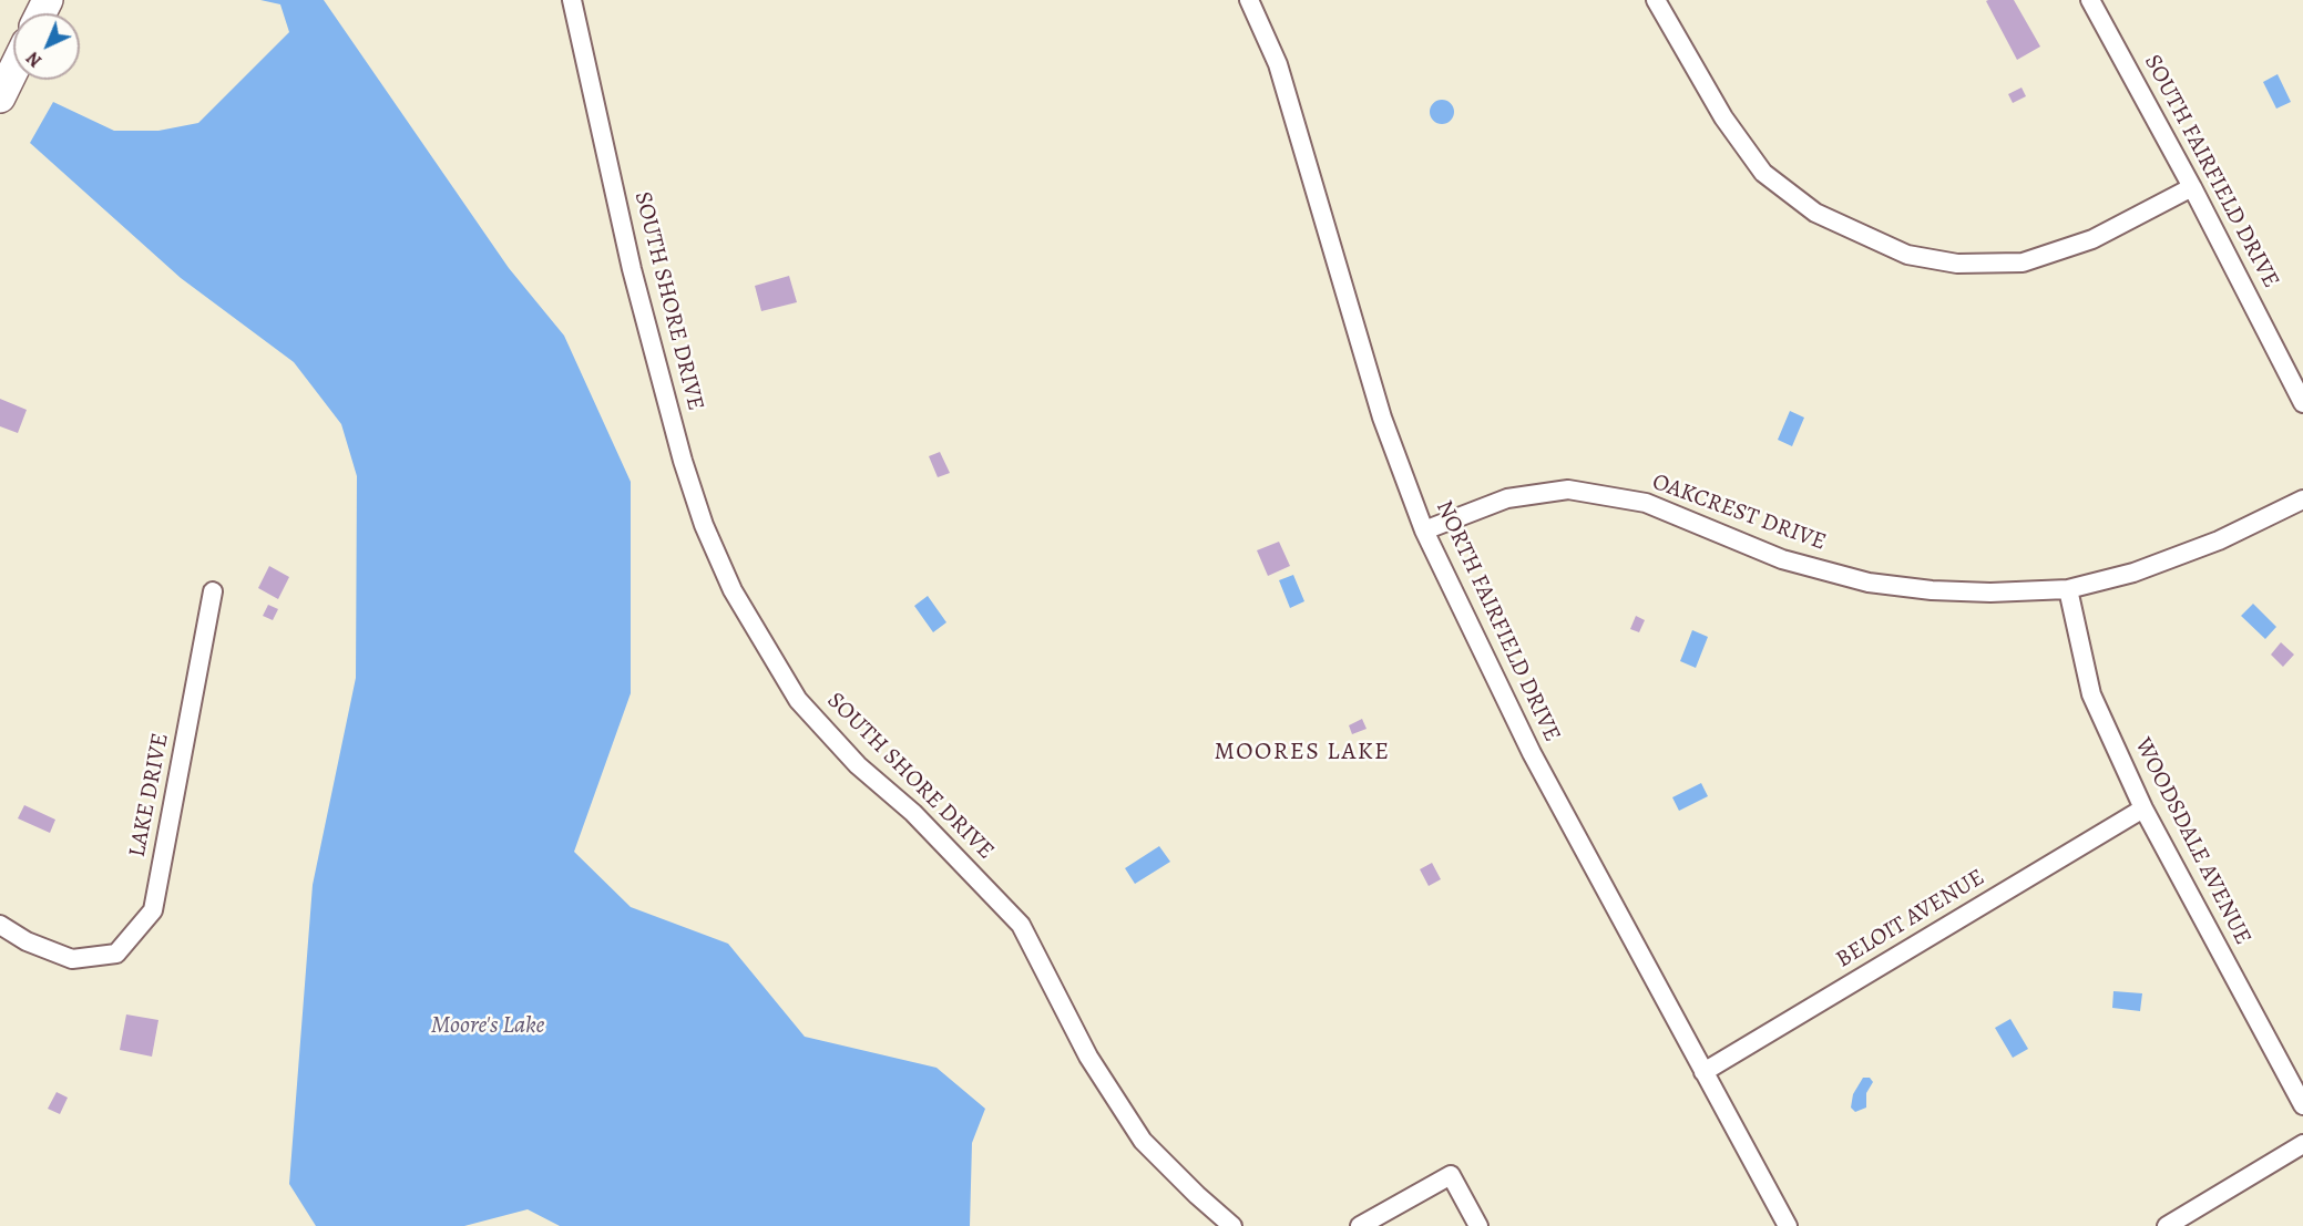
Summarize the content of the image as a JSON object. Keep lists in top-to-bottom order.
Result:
{
  "streets": {
    "street": [
      "SOUTH FAIRFIELD DRIVE",
      "SOUTH SHORE DRIVE",
      "OAKCREST DRIVE",
      "NORTH FAIRFIELD DRIVE",
      "LAKE DRIVE",
      "WOODSDALE AVENUE",
      "BELOIT AVENUE"
    ]
  },
  "crossings": [
    ["OAKCREST DRIVE", "NORTH FAIRFIELD DRIVE"],
    ["OAKCREST DRIVE", "WOODSDALE AVENUE"],
    ["NORTH FAIRFIELD DRIVE", "BELOIT AVENUE"],
    ["WOODSDALE AVENUE", "BELOIT AVENUE"]
  ],
  "districts": ["MOORES LAKE"],
  "water": ["Moore's Lake"],
  "north": "bottom left"
}
